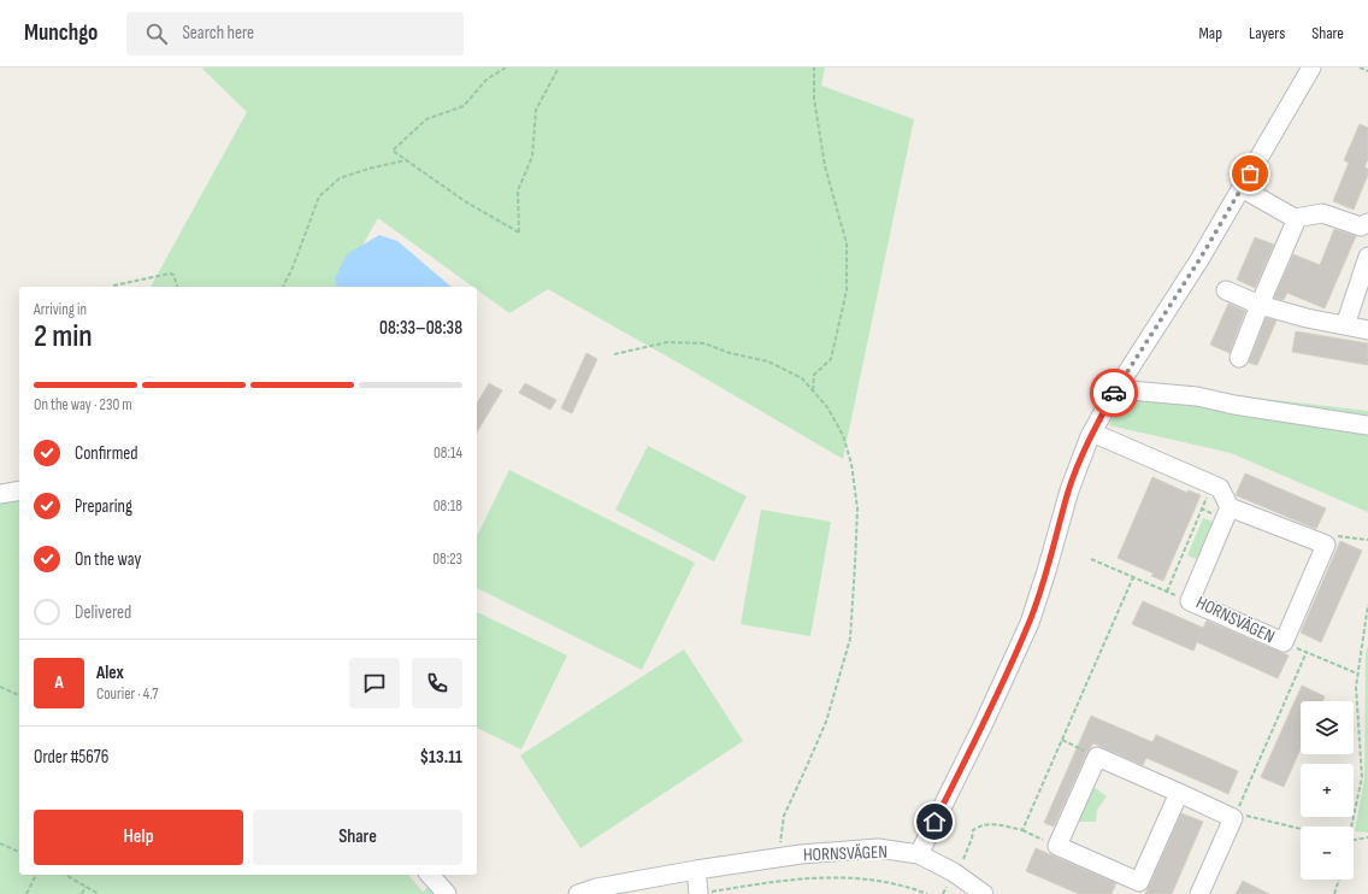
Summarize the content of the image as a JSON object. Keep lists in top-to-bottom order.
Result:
{
  "streets": {
    "street": ["HORNSVÄGEN"]
  },
  "page": {
    "header": "Munchgo",
    "search": "Search here",
    "nav": ["Map", "Layers", "Share"],
    "heading": ["2 min", "Arriving in", "08:33–08:38"],
    "panel": [
      "Alex",
      "Courier · 4.7",
      "Order #5676",
      "$13.11"
    ],
    "bar": "On the way · 230 m",
    "list": [
      ["Confirmed", "08:14"],
      ["Preparing", "08:18"],
      ["On the way", "08:23"],
      "Delivered"
    ],
    "round": "A",
    "map_buttons": ["+", "−"],
    "buttons": ["Help", "Share"]
  }
}
